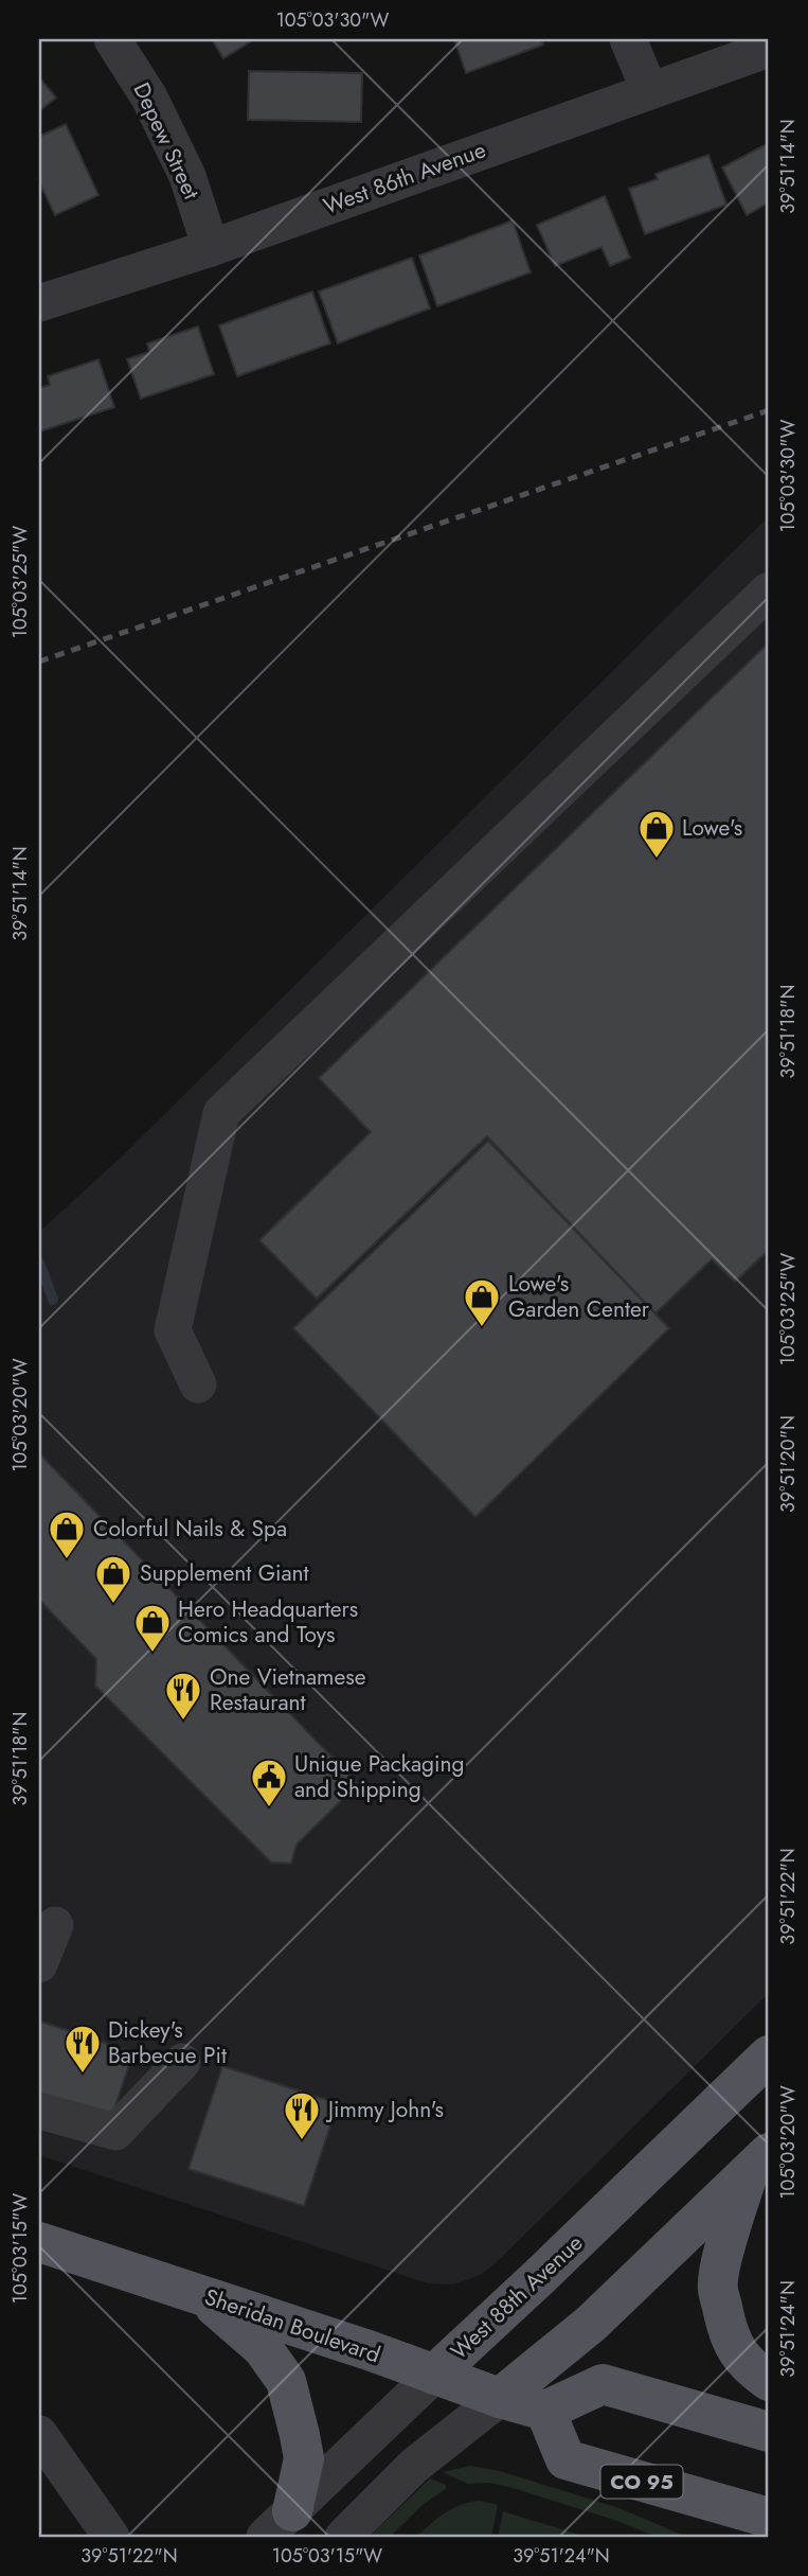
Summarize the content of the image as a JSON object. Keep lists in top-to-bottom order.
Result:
{
  "streets": {
    "main road": ["West 88th Avenue", "Sheridan Boulevard", "CO 95"],
    "street": ["Depew Street", "West 86th Avenue"]
  },
  "crossings": [
    ["Depew Street", "West 86th Avenue"],
    ["West 88th Avenue", "Sheridan Boulevard"],
    ["Sheridan Boulevard", "CO 95"]
  ],
  "places": {
    "shop": [
      "Lowe's",
      "Lowe's Garden Center",
      "Colorful Nails & Spa",
      "Supplement Giant",
      "Hero Headquarters Comics and Toys"
    ],
    "restaurant": ["One Vietnamese Restaurant", "Dickey's Barbecue Pit", "Jimmy John's"],
    "public building": ["Unique Packaging and Shipping"]
  },
  "coordinates": [
    "105°03'30\"W",
    "39°51'14\"N",
    "105°03'25\"W",
    "39°51'18\"N",
    "105°03'20\"W",
    "39°51'20\"N",
    "39°51'22\"N",
    "105°03'15\"W",
    "39°51'24\"N"
  ]
}
